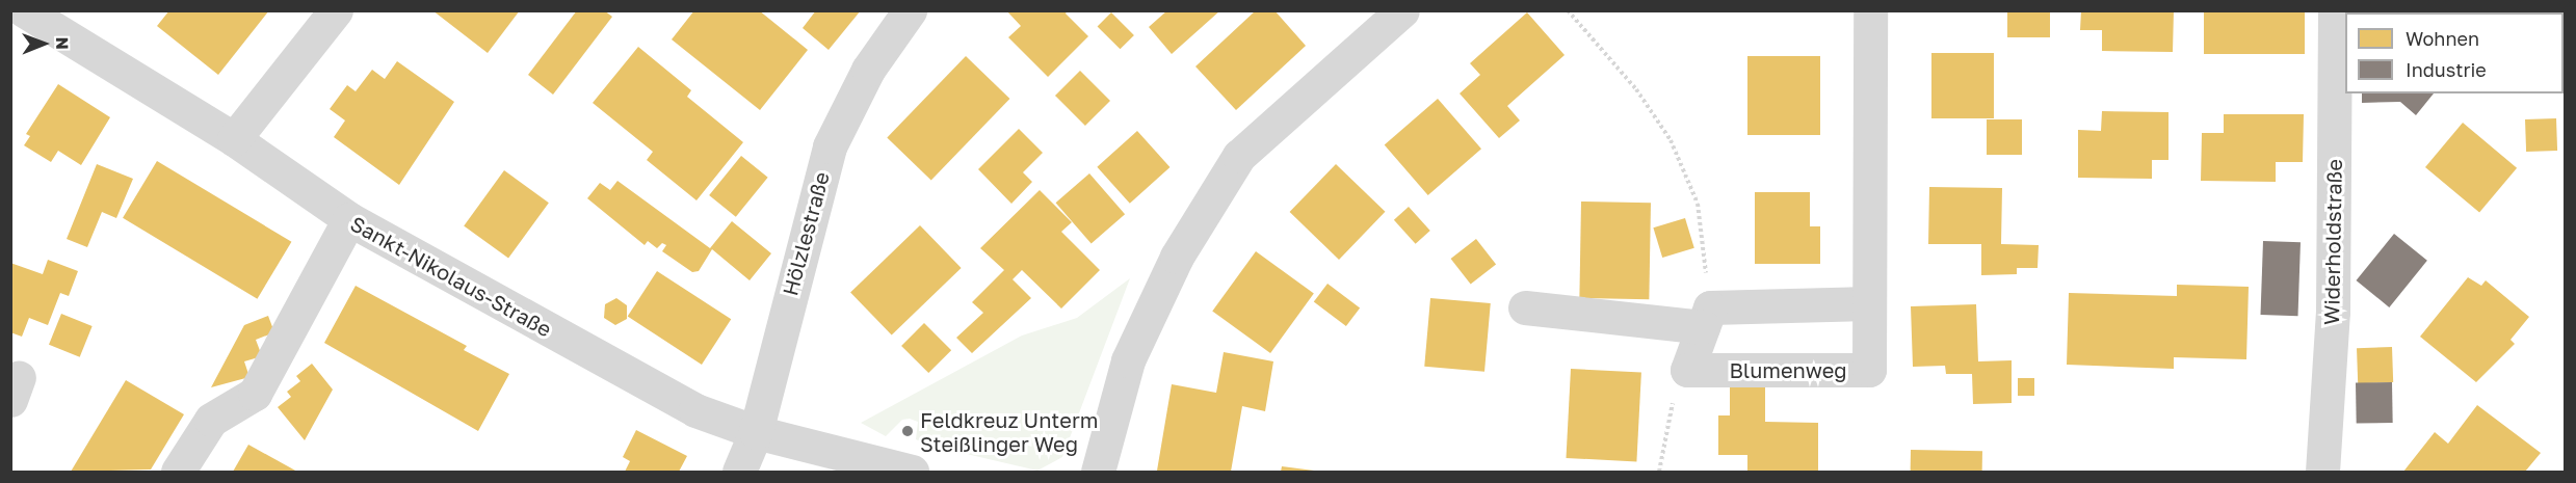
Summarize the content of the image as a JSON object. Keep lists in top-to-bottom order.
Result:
{
  "streets": {
    "street": [
      "Hölzlestraße",
      "Widerholdstraße",
      "Sankt-Nikolaus-Straße",
      "Blumenweg"
    ]
  },
  "crossings": [
    ["Hölzlestraße", "Sankt-Nikolaus-Straße"]
  ],
  "places": ["Feldkreuz Unterm Steißlinger Weg"],
  "legend": ["Wohnen", "Industrie"],
  "north": "right"
}
